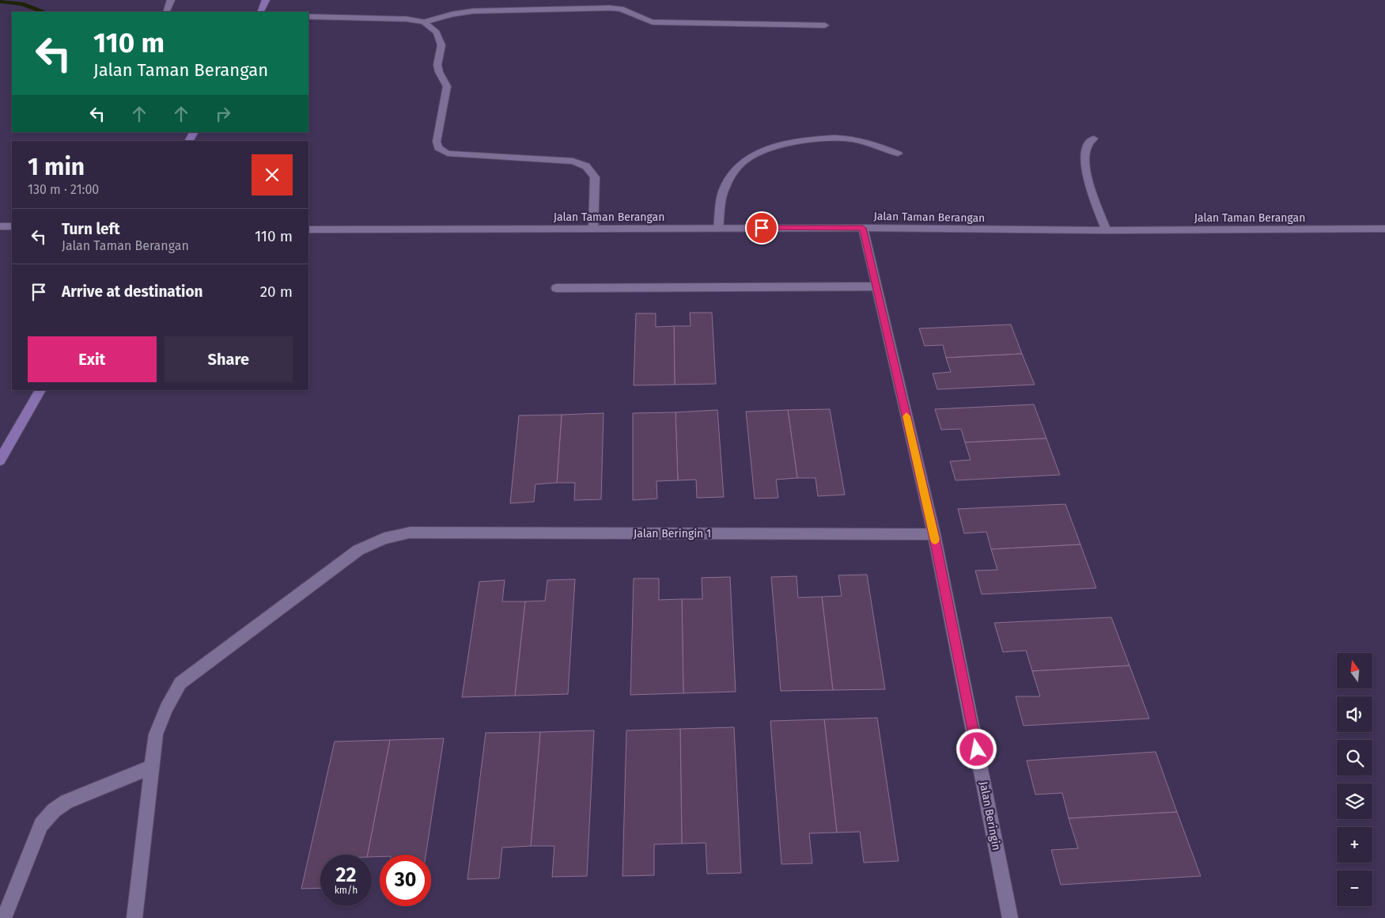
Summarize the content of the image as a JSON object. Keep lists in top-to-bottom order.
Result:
{
  "streets": {
    "street": ["Jalan Taman Berangan", "Jalan Beringin 1", "Jalan Beringin"]
  },
  "crossings": [
    ["Jalan Taman Berangan", "Jalan Beringin"],
    ["Jalan Beringin 1", "Jalan Beringin"]
  ],
  "north": "top",
  "page": {
    "turn": ["110 m", "Jalan Taman Berangan"],
    "heading": ["1 min", "130 m · 21:00"],
    "list": [
      {
        "name": "Turn left",
        "note": "Jalan Taman Berangan",
        "value": "110 m"
      },
      {
        "name": "Arrive at destination",
        "value": "20 m"
      }
    ],
    "buttons": ["Exit", "Share"],
    "map_buttons": ["+", "−"],
    "speed": "22 km/h",
    "limit": "30"
  }
}
